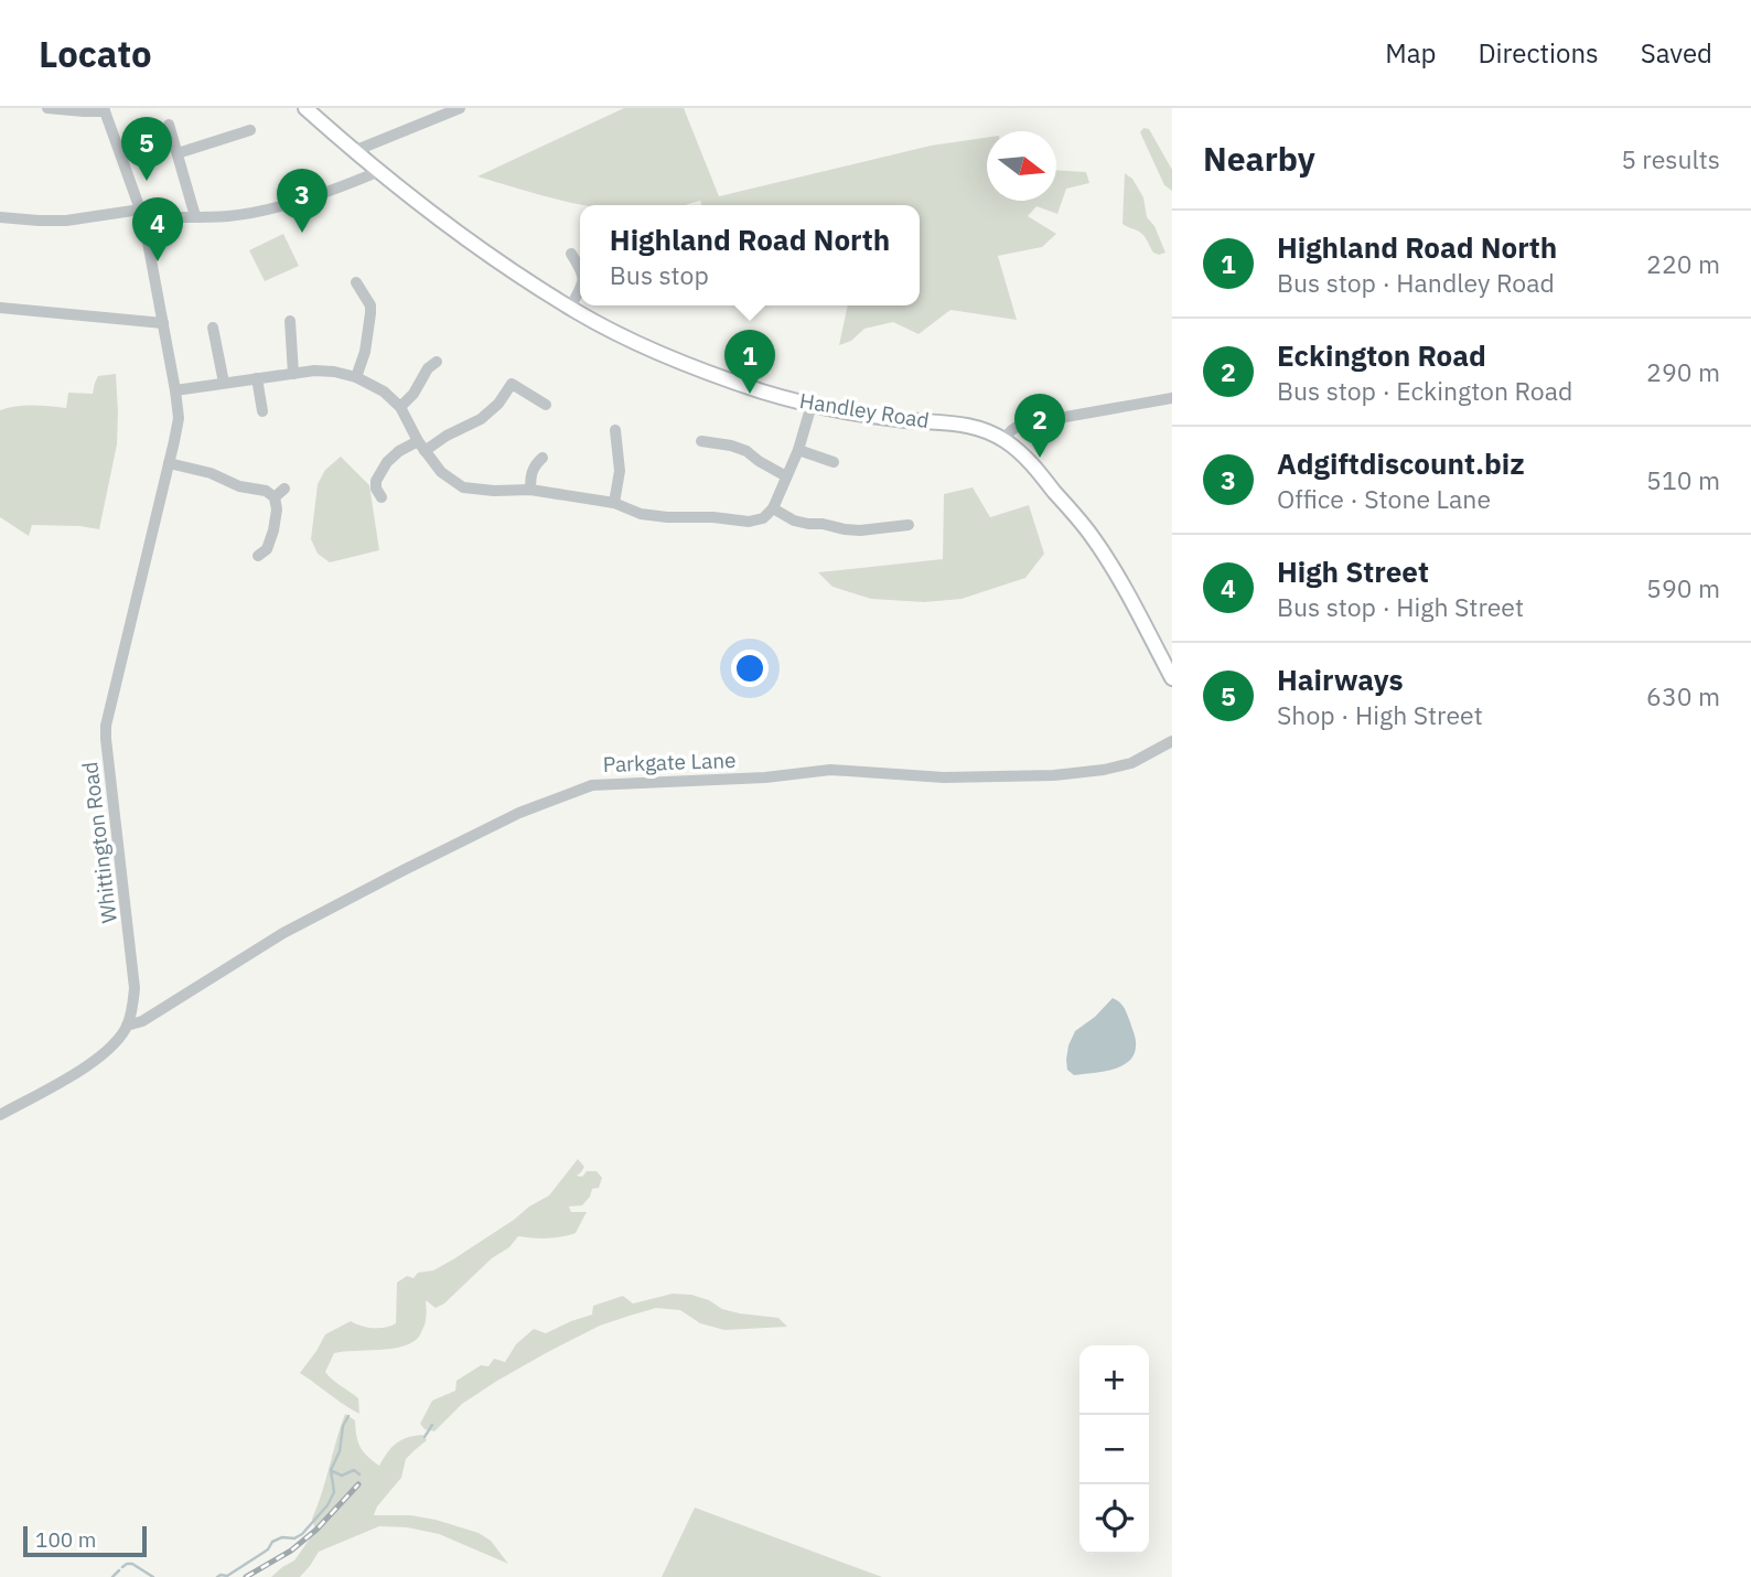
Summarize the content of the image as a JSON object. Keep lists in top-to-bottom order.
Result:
{
  "streets": {
    "main road": ["Handley Road"],
    "street": ["Parkgate Lane", "Whittington Road"]
  },
  "crossings": [
    ["Parkgate Lane", "Whittington Road"]
  ],
  "scale_bar": "100 m",
  "north": "right",
  "page": {
    "header": "Locato",
    "nav": ["Map", "Directions", "Saved"],
    "heading": ["Nearby", "5 results"],
    "pins": [
      "5",
      "3",
      "4",
      "1",
      "2"
    ],
    "popup": ["Highland Road North", "Bus stop"],
    "list": [
      {
        "mark": "1",
        "name": "Highland Road North",
        "note": "Bus stop · Handley Road",
        "value": "220 m"
      },
      {
        "mark": "2",
        "name": "Eckington Road",
        "note": "Bus stop · Eckington Road",
        "value": "290 m"
      },
      {
        "mark": "3",
        "name": "Adgiftdiscount.biz",
        "note": "Office · Stone Lane",
        "value": "510 m"
      },
      {
        "mark": "4",
        "name": "High Street",
        "note": "Bus stop · High Street",
        "value": "590 m"
      },
      {
        "mark": "5",
        "name": "Hairways",
        "note": "Shop · High Street",
        "value": "630 m"
      }
    ],
    "map_buttons": ["+", "−"],
    "scale": "100 m"
  }
}
